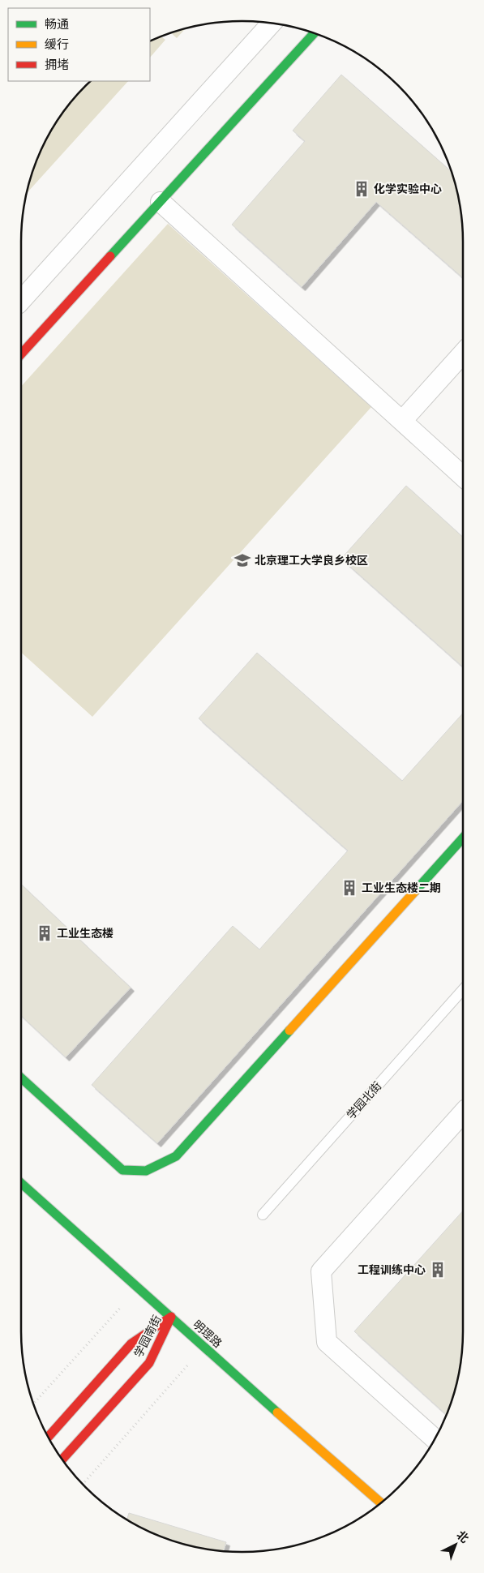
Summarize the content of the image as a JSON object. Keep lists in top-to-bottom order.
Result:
{
  "streets": {
    "street": ["明理路", "学园南街"],
    "lane": ["学园北街"]
  },
  "crossings": [
    ["明理路", "学园南街"]
  ],
  "places": {
    "building": [
      "化学实验中心",
      "工业生态楼二期",
      "工业生态楼",
      "工程训练中心"
    ],
    "school or university": ["北京理工大学良乡校区"]
  },
  "legend": ["畅通", "缓行", "拥堵"],
  "north": "top right"
}
